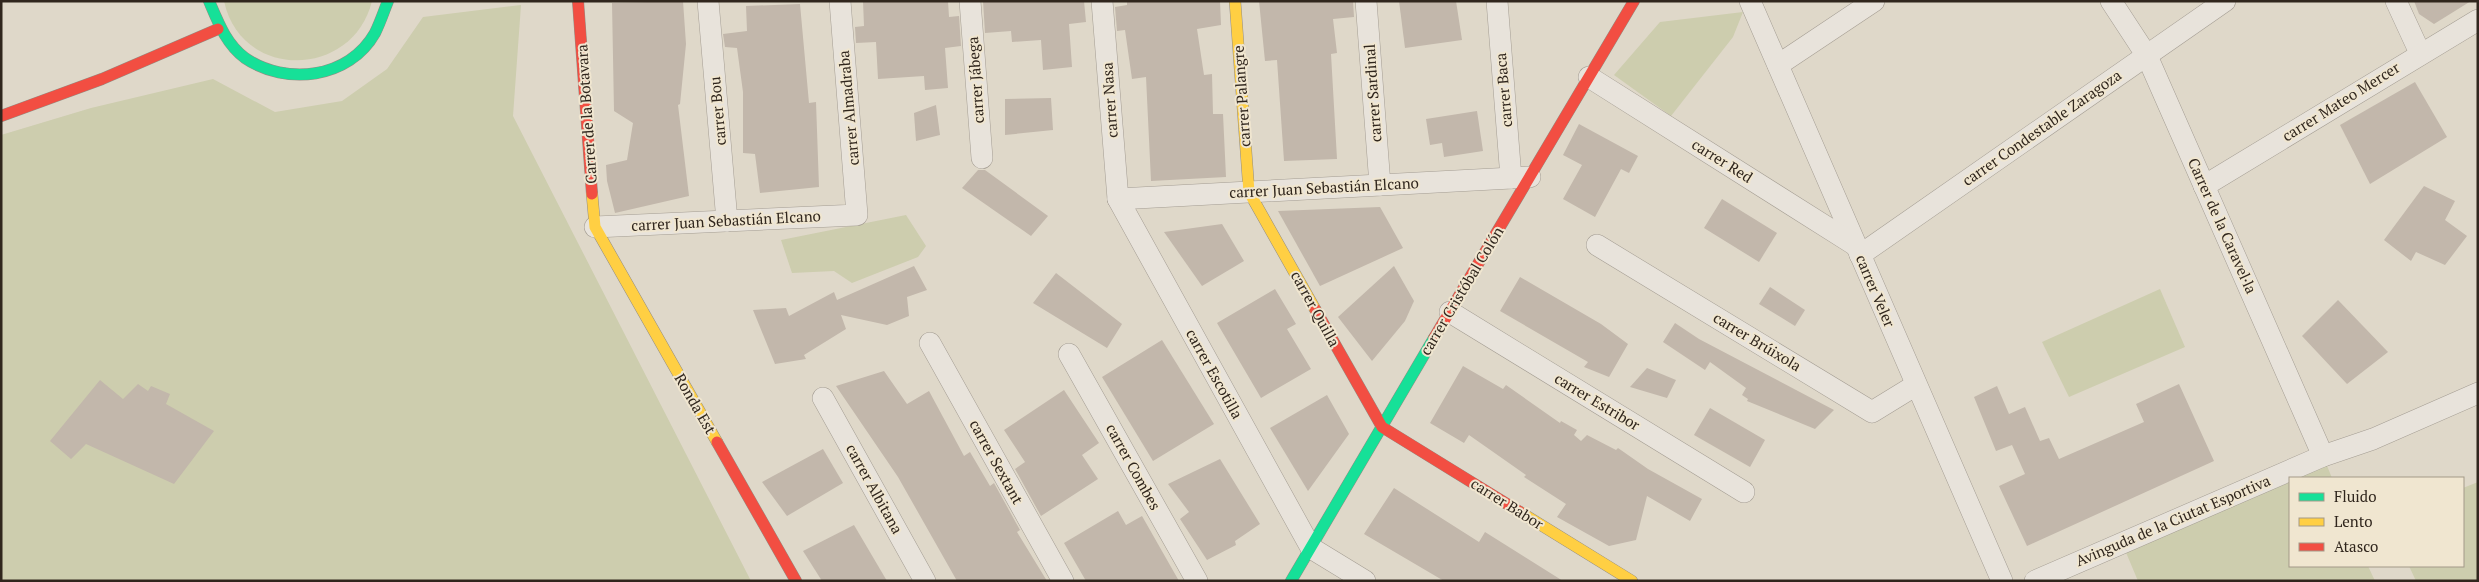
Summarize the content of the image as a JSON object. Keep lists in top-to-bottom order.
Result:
{
  "streets": {
    "street": [
      "carrer Jábega",
      "carrer Baca",
      "carrer Sardinal",
      "carrer Palangre",
      "carrer Nasa",
      "carrer Mateo Mercer",
      "carrer Almadraba",
      "carrer Bou",
      "Carrer de la Botavara",
      "carrer Condestable Zaragoza",
      "carrer Red",
      "carrer Juan Sebastián Elcano",
      "Carrer de la Caravel·la",
      "carrer Cristóbal Colón",
      "carrer Veler",
      "carrer Quilla",
      "carrer Brúixola",
      "carrer Escotilla",
      "carrer Estribor",
      "Ronda Est",
      "carrer Sextant",
      "carrer Combes",
      "carrer Albitana",
      "carrer Babor",
      "Avinguda de la Ciutat Esportiva"
    ]
  },
  "crossings": [
    ["carrer Baca", "carrer Juan Sebastián Elcano"],
    ["carrer Baca", "carrer Cristóbal Colón"],
    ["carrer Sardinal", "carrer Juan Sebastián Elcano"],
    ["carrer Palangre", "carrer Juan Sebastián Elcano"],
    ["carrer Palangre", "carrer Quilla"],
    ["carrer Nasa", "carrer Juan Sebastián Elcano"],
    ["carrer Nasa", "carrer Escotilla"],
    ["carrer Mateo Mercer", "Carrer de la Caravel·la"],
    ["carrer Almadraba", "carrer Juan Sebastián Elcano"],
    ["carrer Bou", "carrer Juan Sebastián Elcano"],
    ["Carrer de la Botavara", "carrer Juan Sebastián Elcano"],
    ["Carrer de la Botavara", "Ronda Est"],
    ["carrer Condestable Zaragoza", "carrer Red"],
    ["carrer Condestable Zaragoza", "Carrer de la Caravel·la"],
    ["carrer Condestable Zaragoza", "carrer Veler"],
    ["carrer Red", "carrer Cristóbal Colón"],
    ["carrer Red", "carrer Veler"],
    ["carrer Juan Sebastián Elcano", "carrer Cristóbal Colón"],
    ["carrer Juan Sebastián Elcano", "carrer Quilla"],
    ["carrer Juan Sebastián Elcano", "carrer Escotilla"],
    ["carrer Juan Sebastián Elcano", "Ronda Est"],
    ["Carrer de la Caravel·la", "Avinguda de la Ciutat Esportiva"],
    ["carrer Cristóbal Colón", "carrer Quilla"],
    ["carrer Cristóbal Colón", "carrer Escotilla"],
    ["carrer Cristóbal Colón", "carrer Estribor"],
    ["carrer Cristóbal Colón", "carrer Babor"],
    ["carrer Veler", "carrer Brúixola"],
    ["carrer Quilla", "carrer Babor"]
  ],
  "legend": ["Fluido", "Lento", "Atasco"]
}
